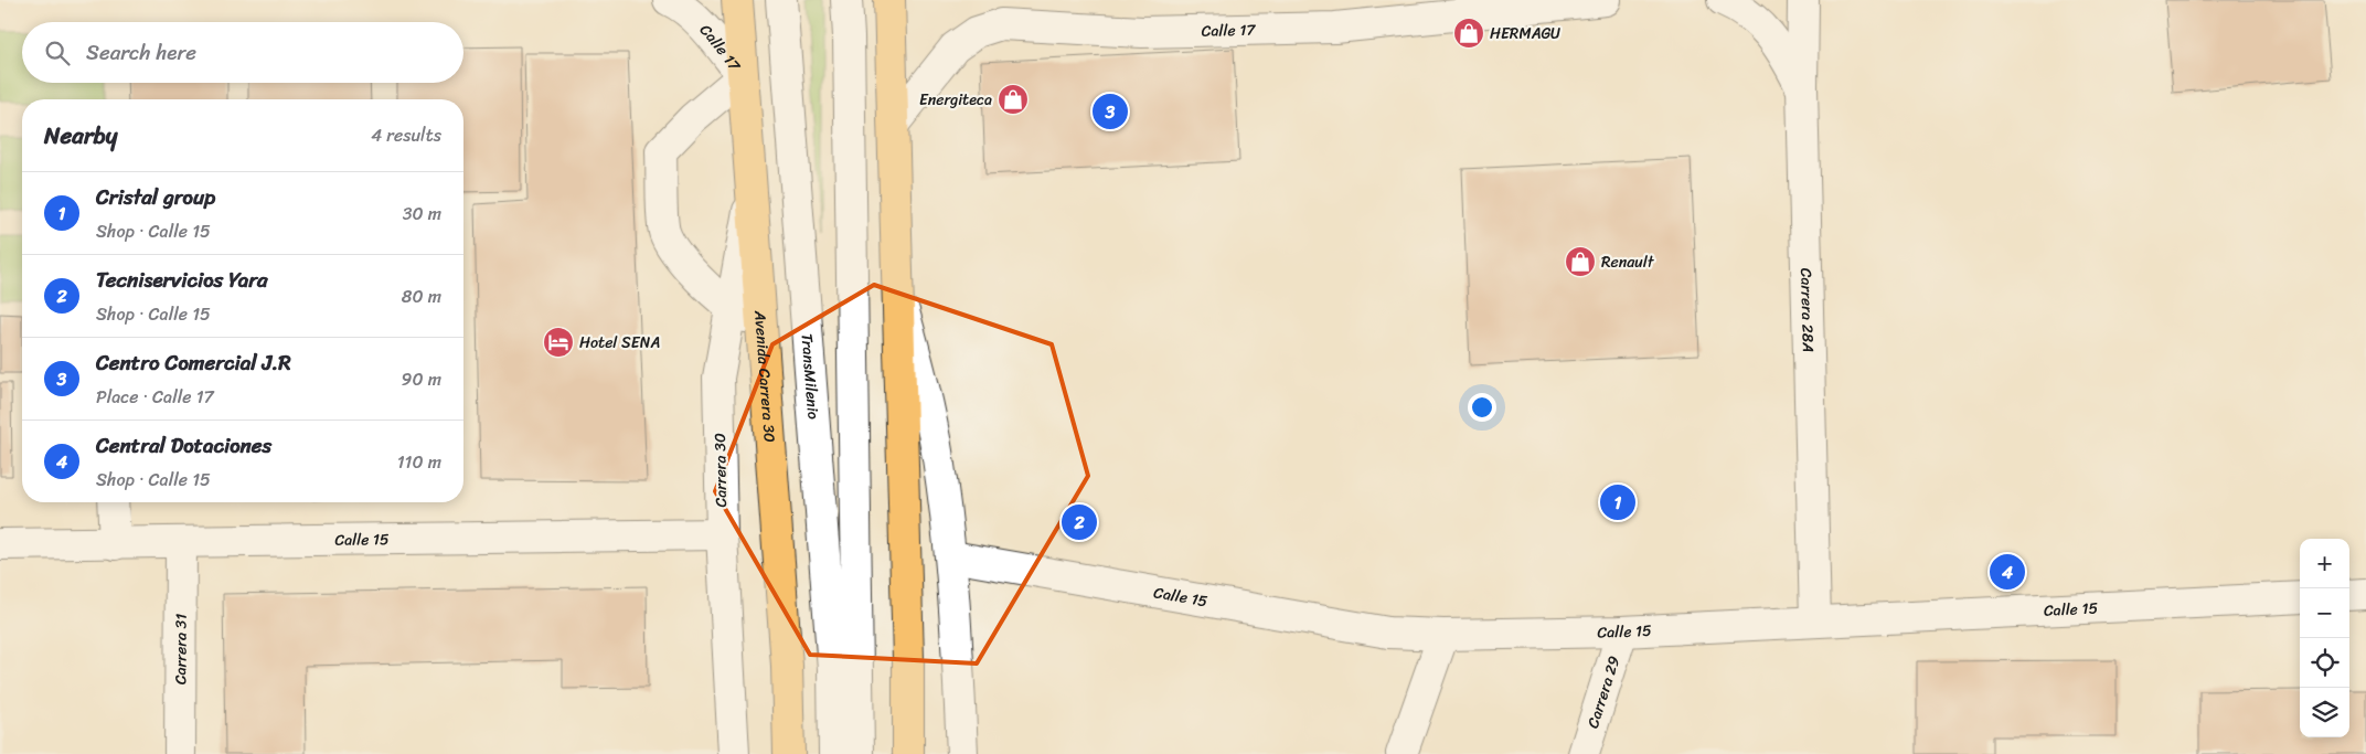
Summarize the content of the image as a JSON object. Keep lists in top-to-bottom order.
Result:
{
  "streets": {
    "highway": ["Avenida Carrera 30"],
    "street": [
      "Calle 17",
      "Carrera 28A",
      "TransMilenio",
      "Carrera 30",
      "Calle 15",
      "Carrera 31",
      "Carrera 29"
    ]
  },
  "crossings": [
    ["Calle 17", "Avenida Carrera 30"],
    ["Carrera 28A", "Calle 15"],
    ["Avenida Carrera 30", "Carrera 30"],
    ["Carrera 30", "Calle 15"],
    ["Calle 15", "Carrera 31"],
    ["Calle 15", "Carrera 29"]
  ],
  "places": {
    "shop": ["HERMAGU", "Energiteca", "Renault"],
    "hotel": ["Hotel SENA"]
  },
  "page": {
    "search": "Search here",
    "pins": [
      "3",
      "1",
      "2",
      "4"
    ],
    "heading": ["Nearby", "4 results"],
    "list": [
      {
        "mark": "1",
        "name": "Cristal group",
        "note": "Shop · Calle 15",
        "value": "30 m"
      },
      {
        "mark": "2",
        "name": "Tecniservicios Yara",
        "note": "Shop · Calle 15",
        "value": "80 m"
      },
      {
        "mark": "3",
        "name": "Centro Comercial J.R",
        "note": "Place · Calle 17",
        "value": "90 m"
      },
      {
        "mark": "4",
        "name": "Central Dotaciones",
        "note": "Shop · Calle 15",
        "value": "110 m"
      }
    ],
    "map_buttons": ["+", "−"]
  }
}
